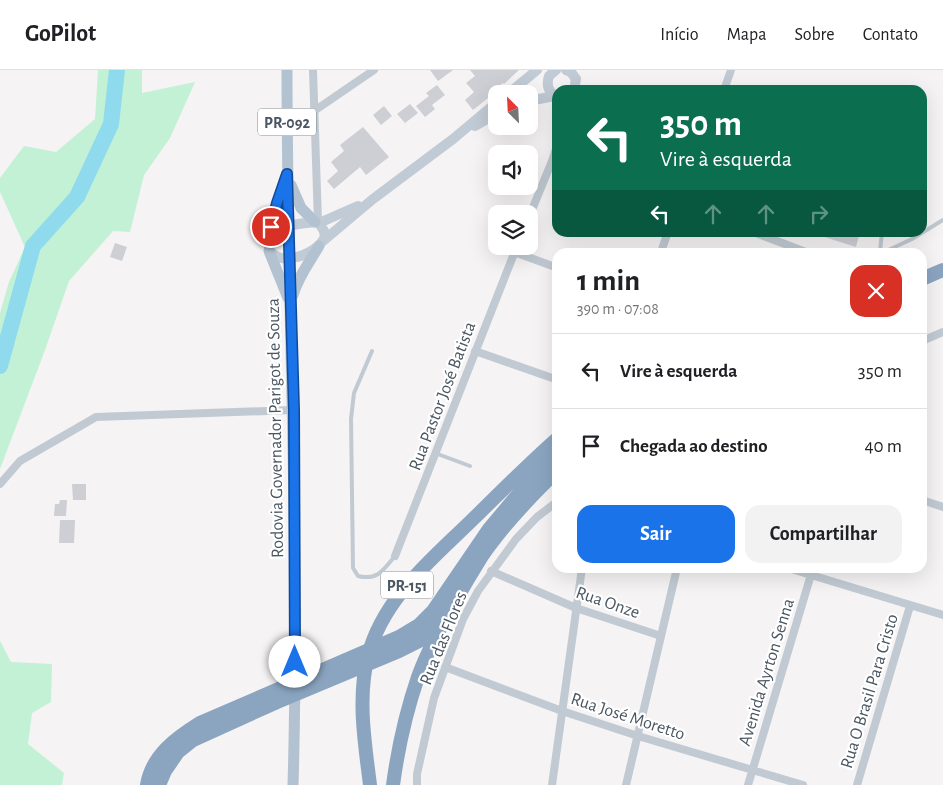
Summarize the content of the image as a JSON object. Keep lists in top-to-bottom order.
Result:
{
  "streets": {
    "highway": ["PR-151"],
    "main road": ["PR-092", "Rodovia Governador Parigot de Souza"],
    "street": [
      "Rua Pastor José Batista",
      "Rua Onze",
      "Rua das Flores",
      "Avenida Ayrton Senna",
      "Rua O Brasil Para Cristo",
      "Rua José Moretto"
    ]
  },
  "crossings": [
    ["Rua Onze", "Rua das Flores"],
    ["Rua das Flores", "Rua José Moretto"],
    ["Avenida Ayrton Senna", "Rua José Moretto"]
  ],
  "north": "top left",
  "page": {
    "header": "GoPilot",
    "nav": [
      "Início",
      "Mapa",
      "Sobre",
      "Contato"
    ],
    "turn": ["350 m", "Vire à esquerda"],
    "heading": ["1 min", "390 m · 07:08"],
    "list": [
      {
        "name": "Vire à esquerda",
        "value": "350 m"
      },
      {
        "name": "Chegada ao destino",
        "value": "40 m"
      }
    ],
    "buttons": ["Sair", "Compartilhar"]
  }
}
